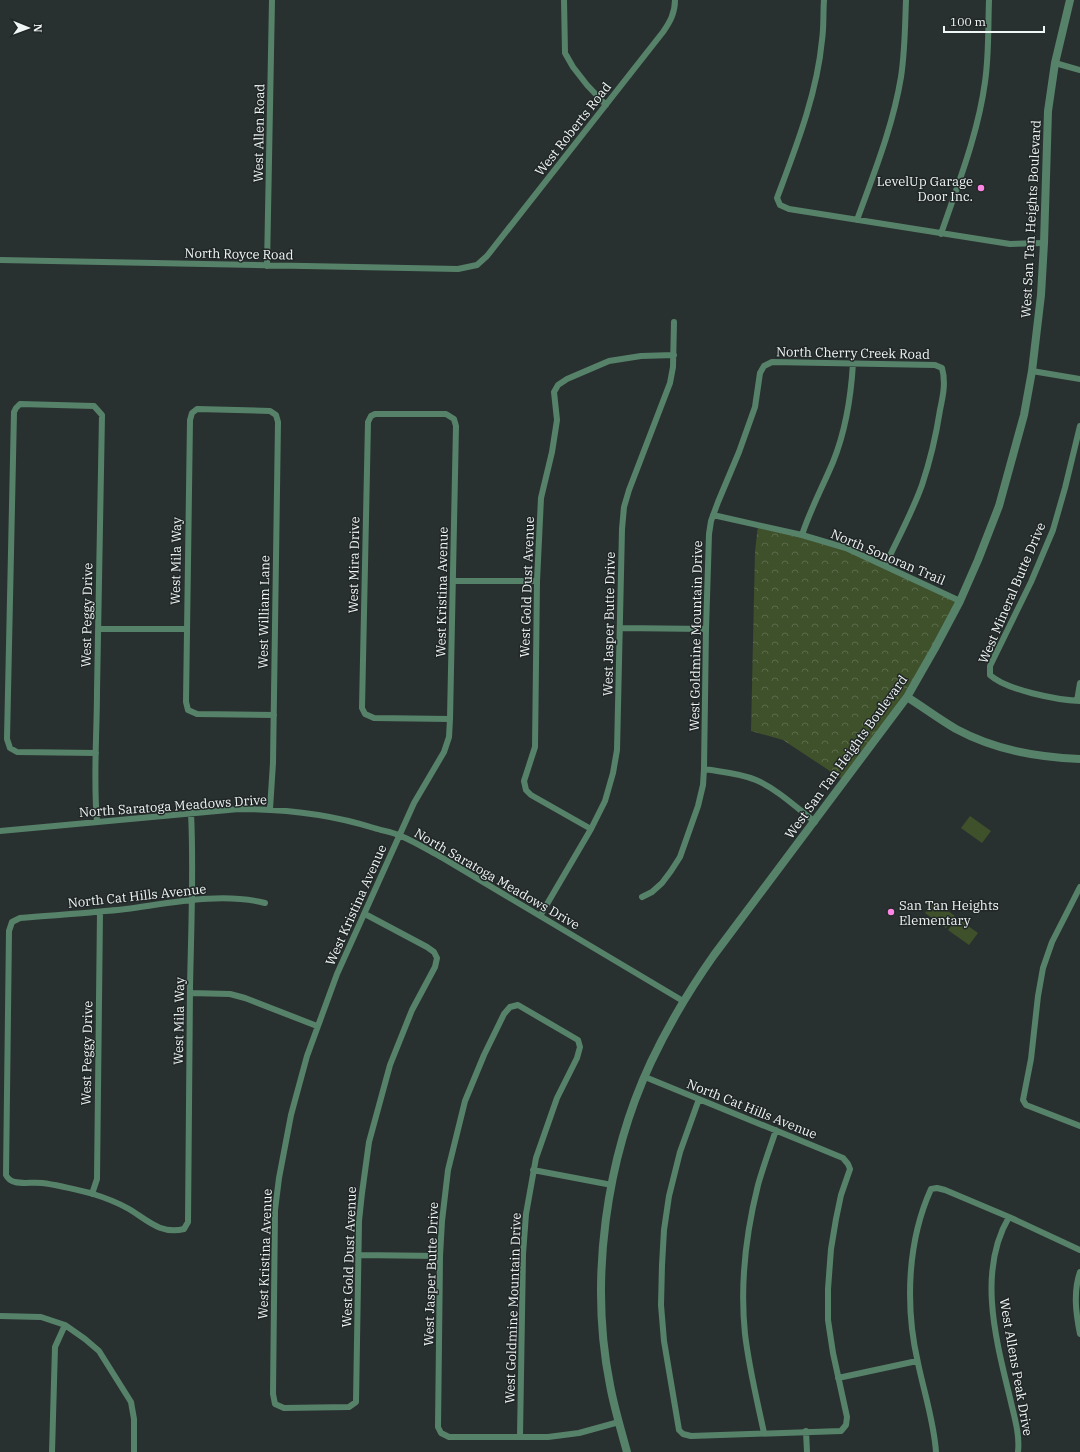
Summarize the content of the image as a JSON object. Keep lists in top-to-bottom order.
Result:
{
  "streets": {
    "street": [
      "West Roberts Road",
      "West Allen Road",
      "West San Tan Heights Boulevard",
      "North Royce Road",
      "North Cherry Creek Road",
      "North Sonoran Trail",
      "West Mila Way",
      "West Mira Drive",
      "West Gold Dust Avenue",
      "West Kristina Avenue",
      "West Mineral Butte Drive",
      "West William Lane",
      "West Peggy Drive",
      "West Jasper Butte Drive",
      "West Goldmine Mountain Drive",
      "North Saratoga Meadows Drive",
      "North Cat Hills Avenue",
      "West Allens Peak Drive"
    ]
  },
  "crossings": [
    ["West Roberts Road", "North Royce Road"],
    ["West Allen Road", "North Royce Road"],
    ["West San Tan Heights Boulevard", "North Sonoran Trail"],
    ["West San Tan Heights Boulevard", "North Saratoga Meadows Drive"],
    ["West San Tan Heights Boulevard", "North Cat Hills Avenue"],
    ["North Cherry Creek Road", "North Sonoran Trail"],
    ["North Cherry Creek Road", "West Goldmine Mountain Drive"],
    ["North Sonoran Trail", "West Goldmine Mountain Drive"],
    ["West Mila Way", "West William Lane"],
    ["West Mila Way", "West Peggy Drive"],
    ["West Mila Way", "North Saratoga Meadows Drive"],
    ["West Mila Way", "North Cat Hills Avenue"],
    ["West Mira Drive", "West Kristina Avenue"],
    ["West Gold Dust Avenue", "West Kristina Avenue"],
    ["West Gold Dust Avenue", "West Jasper Butte Drive"],
    ["West Kristina Avenue", "North Saratoga Meadows Drive"],
    ["West William Lane", "North Saratoga Meadows Drive"],
    ["West Peggy Drive", "North Saratoga Meadows Drive"],
    ["West Peggy Drive", "North Cat Hills Avenue"],
    ["West Jasper Butte Drive", "West Goldmine Mountain Drive"],
    ["West Jasper Butte Drive", "North Saratoga Meadows Drive"]
  ],
  "places": ["LevelUp Garage Door Inc.", "San Tan Heights Elementary"],
  "scale_bar": "100 m",
  "north": "right"
}
